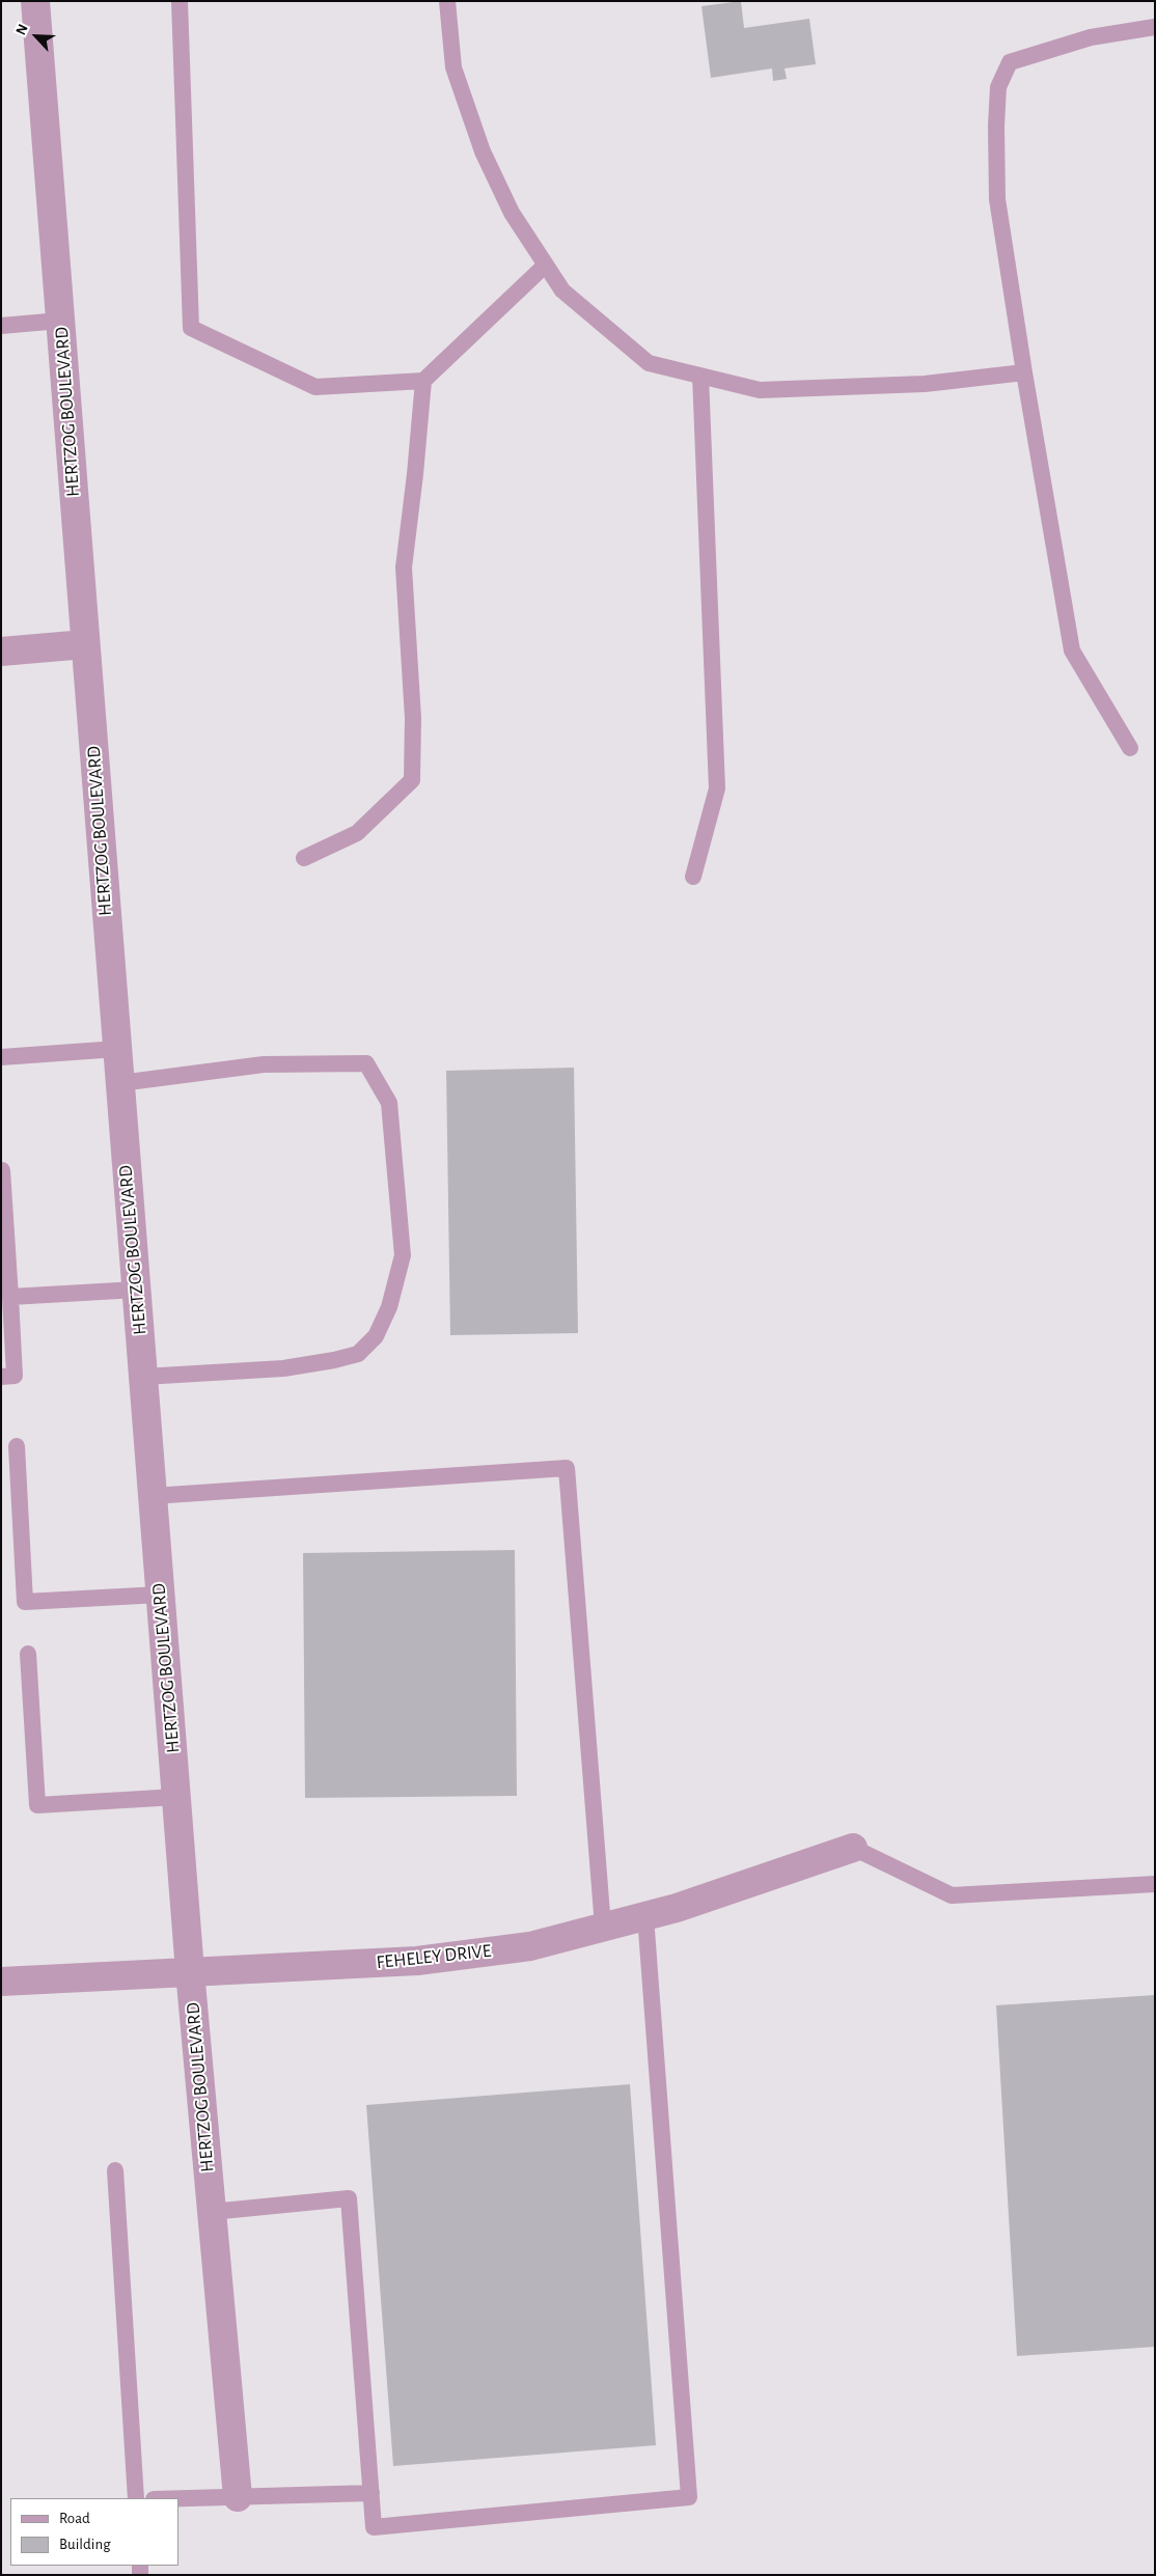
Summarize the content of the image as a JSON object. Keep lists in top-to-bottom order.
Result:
{
  "streets": {
    "street": ["HERTZOG BOULEVARD", "FEHELEY DRIVE"]
  },
  "crossings": [
    ["HERTZOG BOULEVARD", "FEHELEY DRIVE"]
  ],
  "legend": ["Road", "Building"],
  "north": "top left"
}
